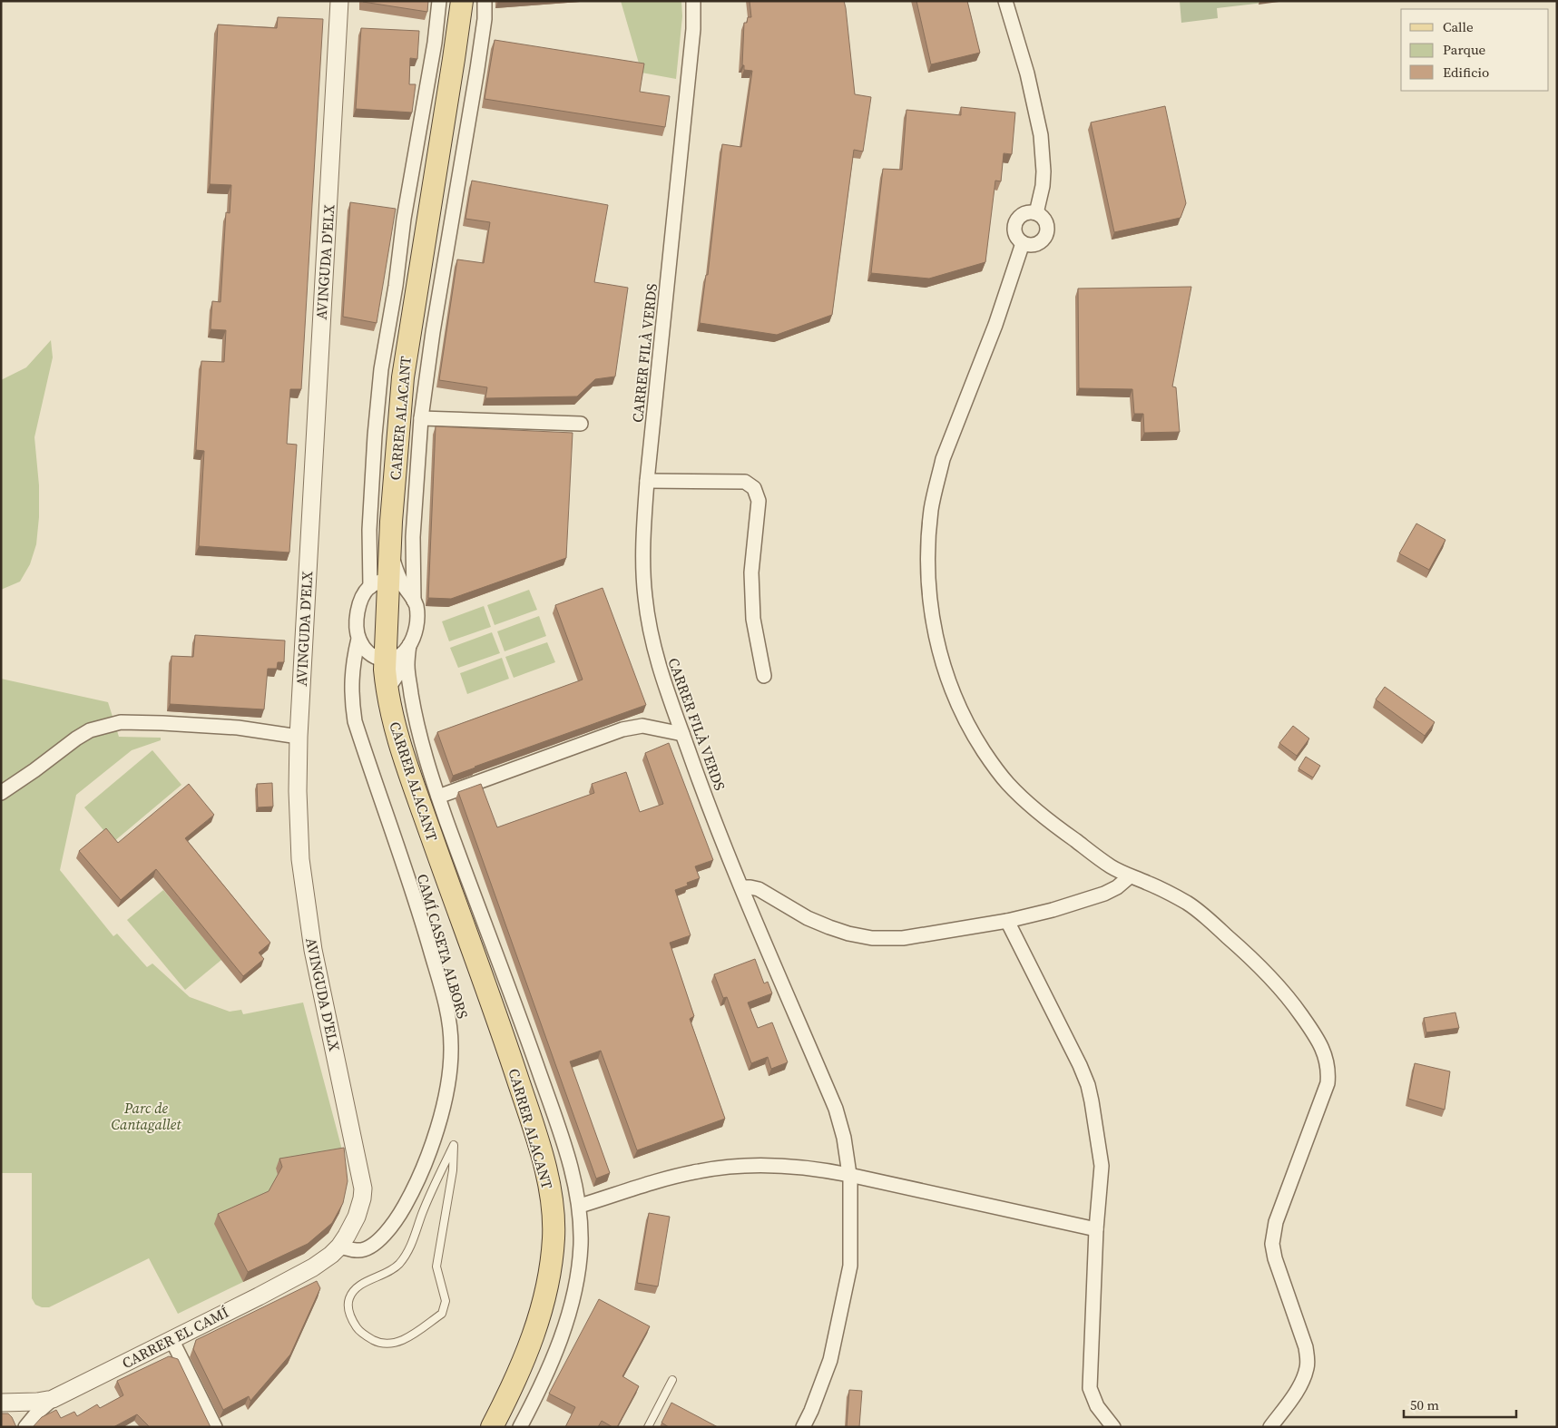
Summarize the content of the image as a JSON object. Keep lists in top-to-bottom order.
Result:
{
  "streets": {
    "main road": ["CARRER ALACANT"],
    "street": [
      "AVINGUDA D'ELX",
      "CARRER FILÀ VERDS",
      "CAMÍ CASETA ALBORS",
      "CARRER EL CAMÍ"
    ]
  },
  "crossings": [
    ["AVINGUDA D'ELX", "CAMÍ CASETA ALBORS"],
    ["AVINGUDA D'ELX", "CARRER EL CAMÍ"],
    ["CARRER ALACANT", "CAMÍ CASETA ALBORS"],
    ["CAMÍ CASETA ALBORS", "CARRER EL CAMÍ"]
  ],
  "parks": ["Parc de Cantagallet"],
  "legend": ["Calle", "Parque", "Edificio"],
  "scale_bar": "50 m"
}
